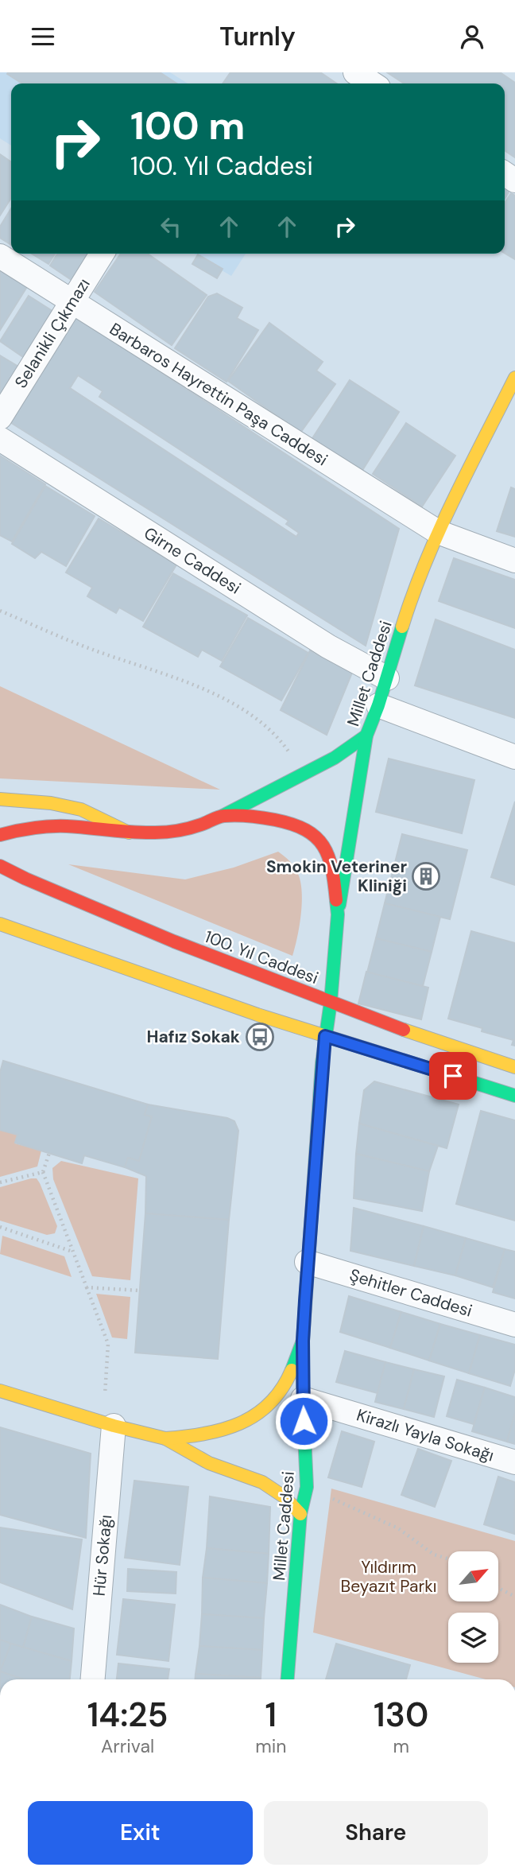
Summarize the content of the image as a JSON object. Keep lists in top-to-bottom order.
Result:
{
  "streets": {
    "main road": ["Millet Caddesi", "100. Yıl Caddesi"],
    "street": [
      "Selanikli Çıkmazı",
      "Barbaros Hayrettin Paşa Caddesi",
      "Girne Caddesi",
      "Şehitler Caddesi",
      "Kirazlı Yayla Sokağı",
      "Hür Sokağı"
    ]
  },
  "crossings": [
    ["Selanikli Çıkmazı", "Barbaros Hayrettin Paşa Caddesi"],
    ["Barbaros Hayrettin Paşa Caddesi", "Millet Caddesi"],
    ["Girne Caddesi", "Millet Caddesi"],
    ["Millet Caddesi", "100. Yıl Caddesi"],
    ["Millet Caddesi", "Şehitler Caddesi"],
    ["Millet Caddesi", "Kirazlı Yayla Sokağı"]
  ],
  "parks": ["Yıldırım Beyazıt Parkı"],
  "places": {
    "building": ["Smokin Veteriner Kliniği"],
    "bus stop": ["Hafız Sokak"]
  },
  "north": "top right",
  "page": {
    "header": "Turnly",
    "turn": ["100 m", "100. Yıl Caddesi"],
    "eta": [
      "14:25",
      "Arrival",
      "1",
      "min",
      "130",
      "m"
    ],
    "buttons": ["Exit", "Share"]
  }
}
